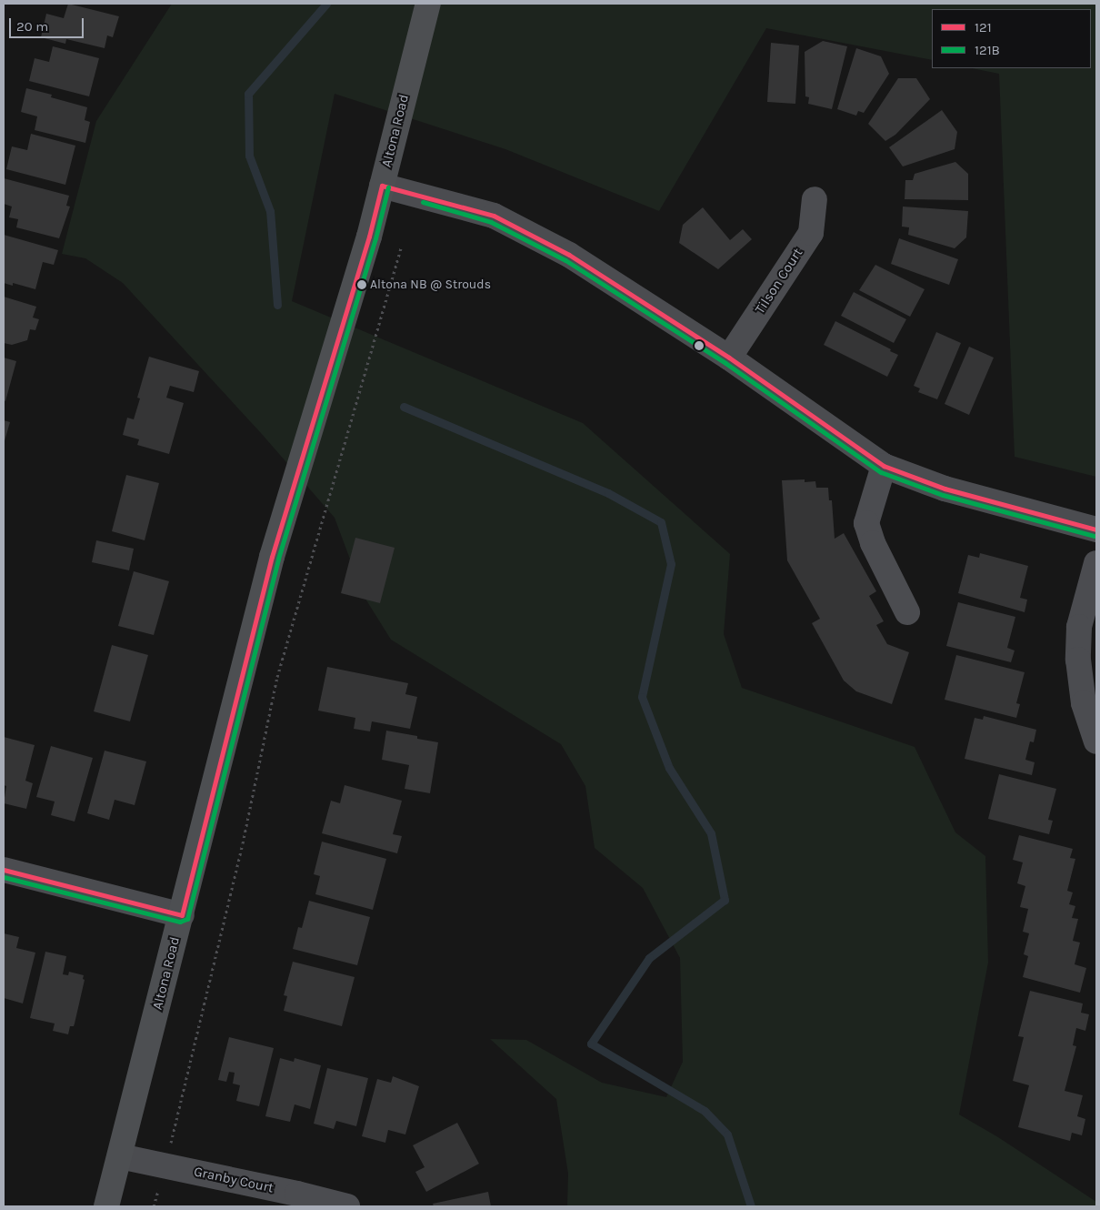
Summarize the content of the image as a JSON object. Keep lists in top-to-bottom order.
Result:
{
  "streets": {
    "main road": ["Altona Road"],
    "street": ["Tilson Court", "Granby Court"]
  },
  "crossings": [
    ["Altona Road", "Granby Court"]
  ],
  "places": ["Altona NB @ Strouds"],
  "lines": ["transit line 121", "transit line 121B"],
  "legend": ["121", "121B"],
  "scale_bar": "20 m"
}
